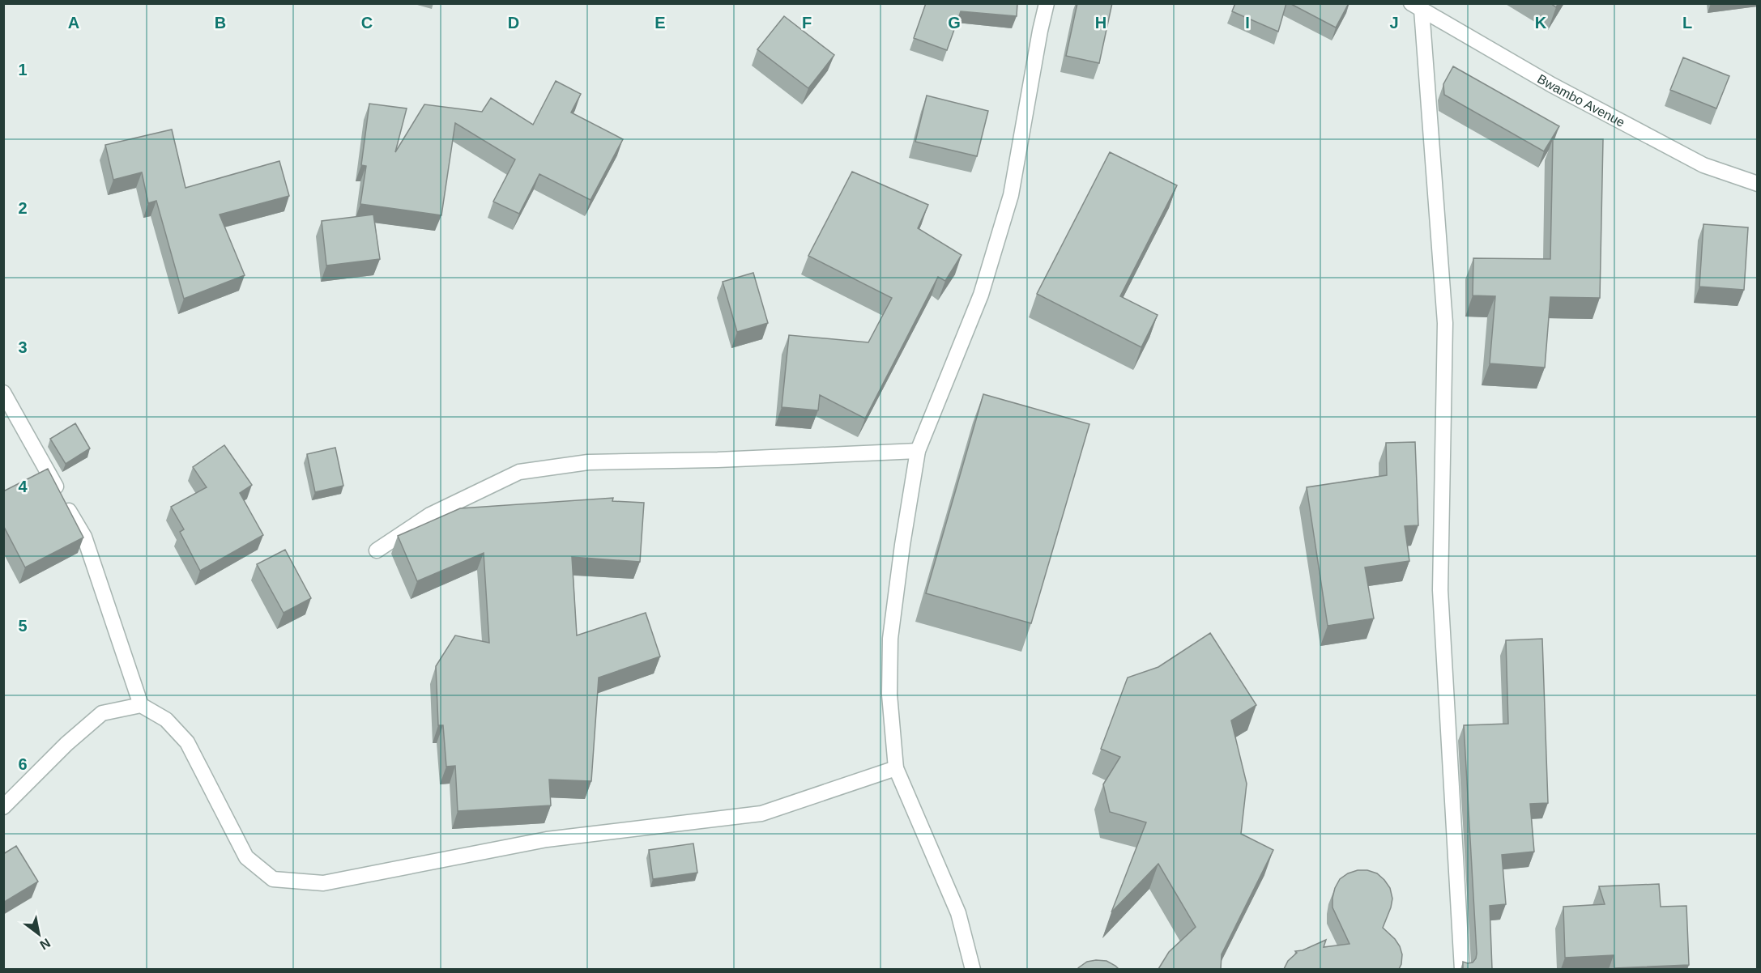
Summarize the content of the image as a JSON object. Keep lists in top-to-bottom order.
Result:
{
  "streets": {
    "street": ["Bwambo Avenue"]
  },
  "north": "bottom right",
  "grid": {
    "columns": [
      "A",
      "B",
      "C",
      "D",
      "E",
      "F",
      "G",
      "H",
      "I",
      "J",
      "K",
      "L"
    ],
    "rows": [
      "1",
      "2",
      "3",
      "4",
      "5",
      "6"
    ]
  }
}
